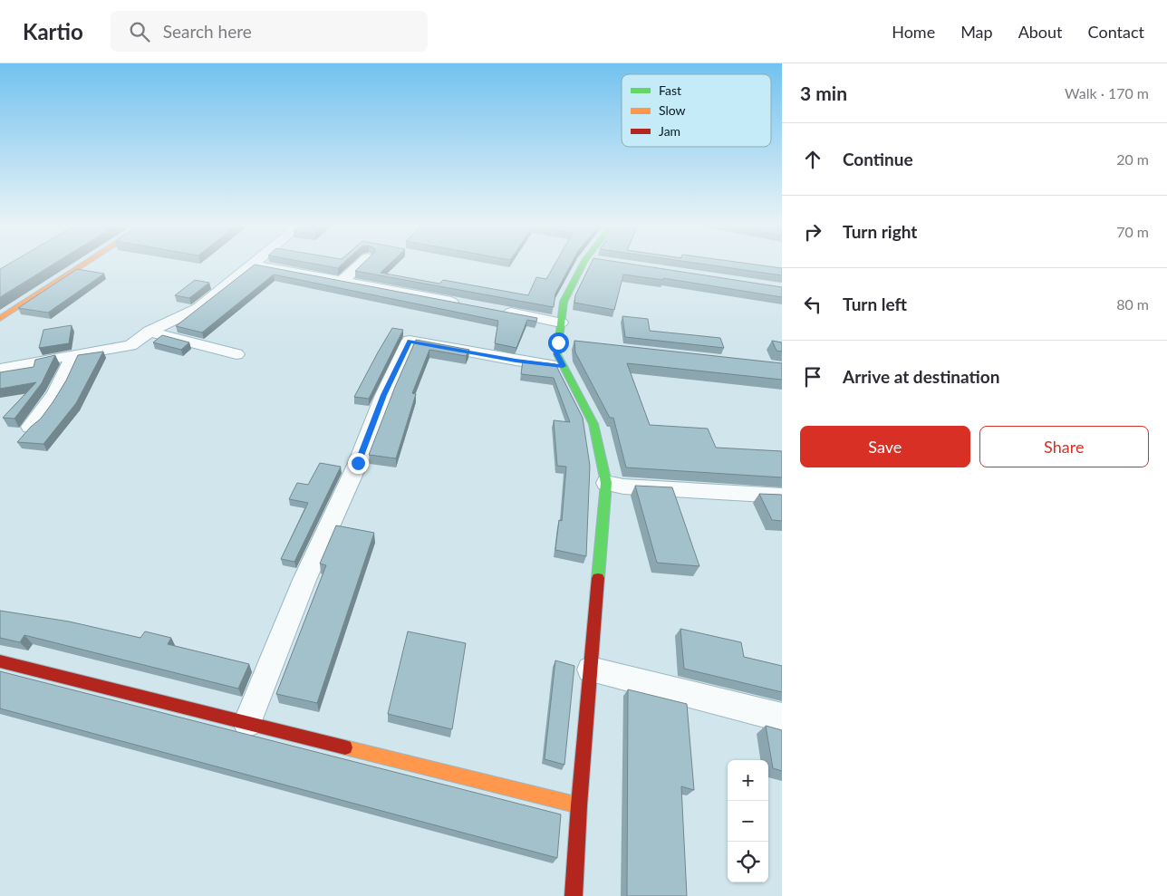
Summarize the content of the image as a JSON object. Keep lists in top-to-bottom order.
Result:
{
  "legend": ["Fast", "Slow", "Jam"],
  "page": {
    "header": "Kartio",
    "search": "Search here",
    "nav": [
      "Home",
      "Map",
      "About",
      "Contact"
    ],
    "heading": ["3 min", "Walk · 170 m"],
    "list": [
      ["Continue", "20 m"],
      ["Turn right", "70 m"],
      ["Turn left", "80 m"],
      "Arrive at destination"
    ],
    "buttons": ["Save", "Share"],
    "map_buttons": ["+", "−"]
  }
}
